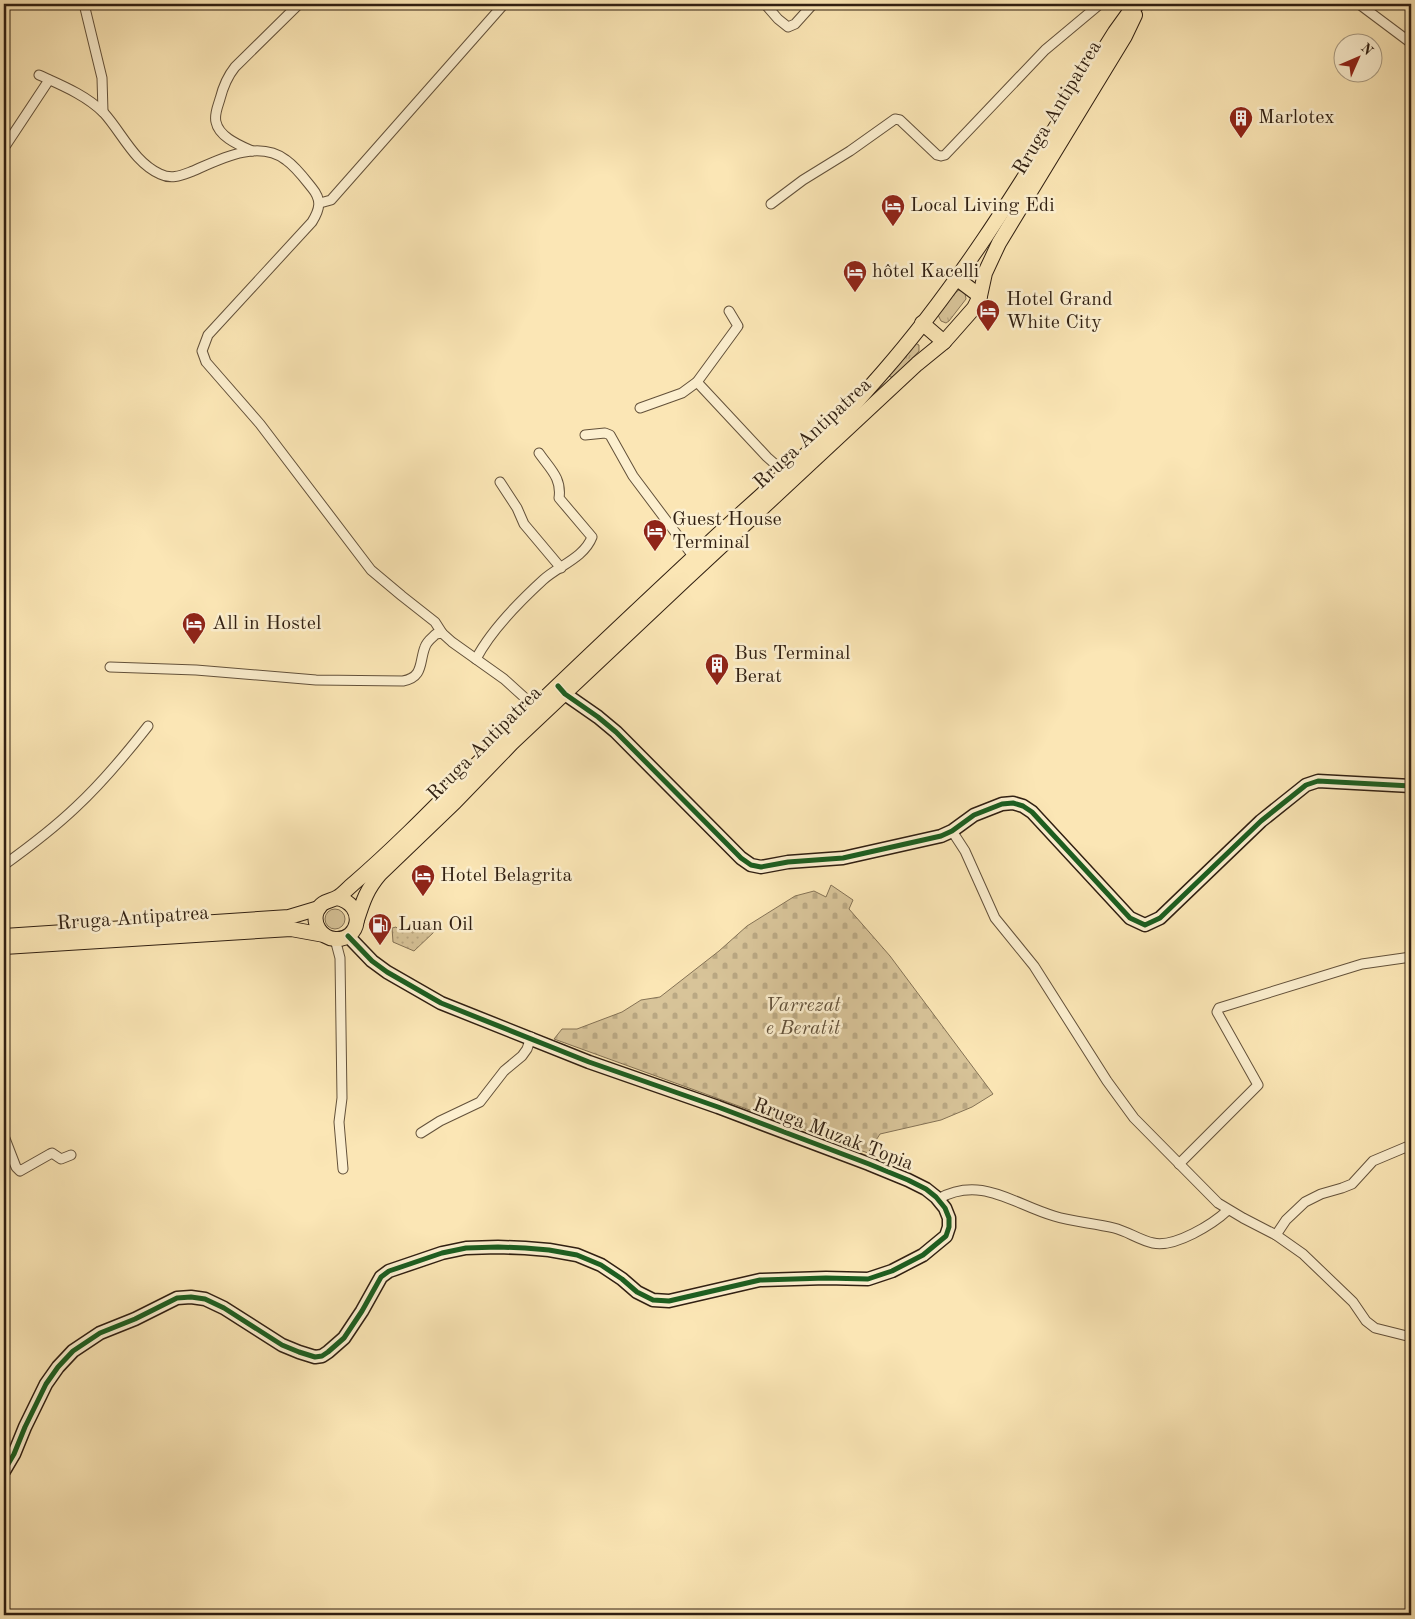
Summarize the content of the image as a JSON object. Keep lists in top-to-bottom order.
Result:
{
  "streets": {
    "main road": ["Rruga Antipatrea"],
    "street": ["Rruga Muzak Topia"]
  },
  "crossings": [
    ["Rruga Antipatrea", "Rruga Muzak Topia"]
  ],
  "parks": ["Varrezat e Beratit"],
  "places": {
    "building": ["Marlotex", "Bus Terminal Berat"],
    "hotel": [
      "Local Living Edi",
      "hôtel Kacelli",
      "Hotel Grand White City",
      "Guest House Terminal",
      "All in Hostel",
      "Hotel Belagrita"
    ],
    "fuel station": ["Luan Oil"]
  },
  "north": "top right"
}
